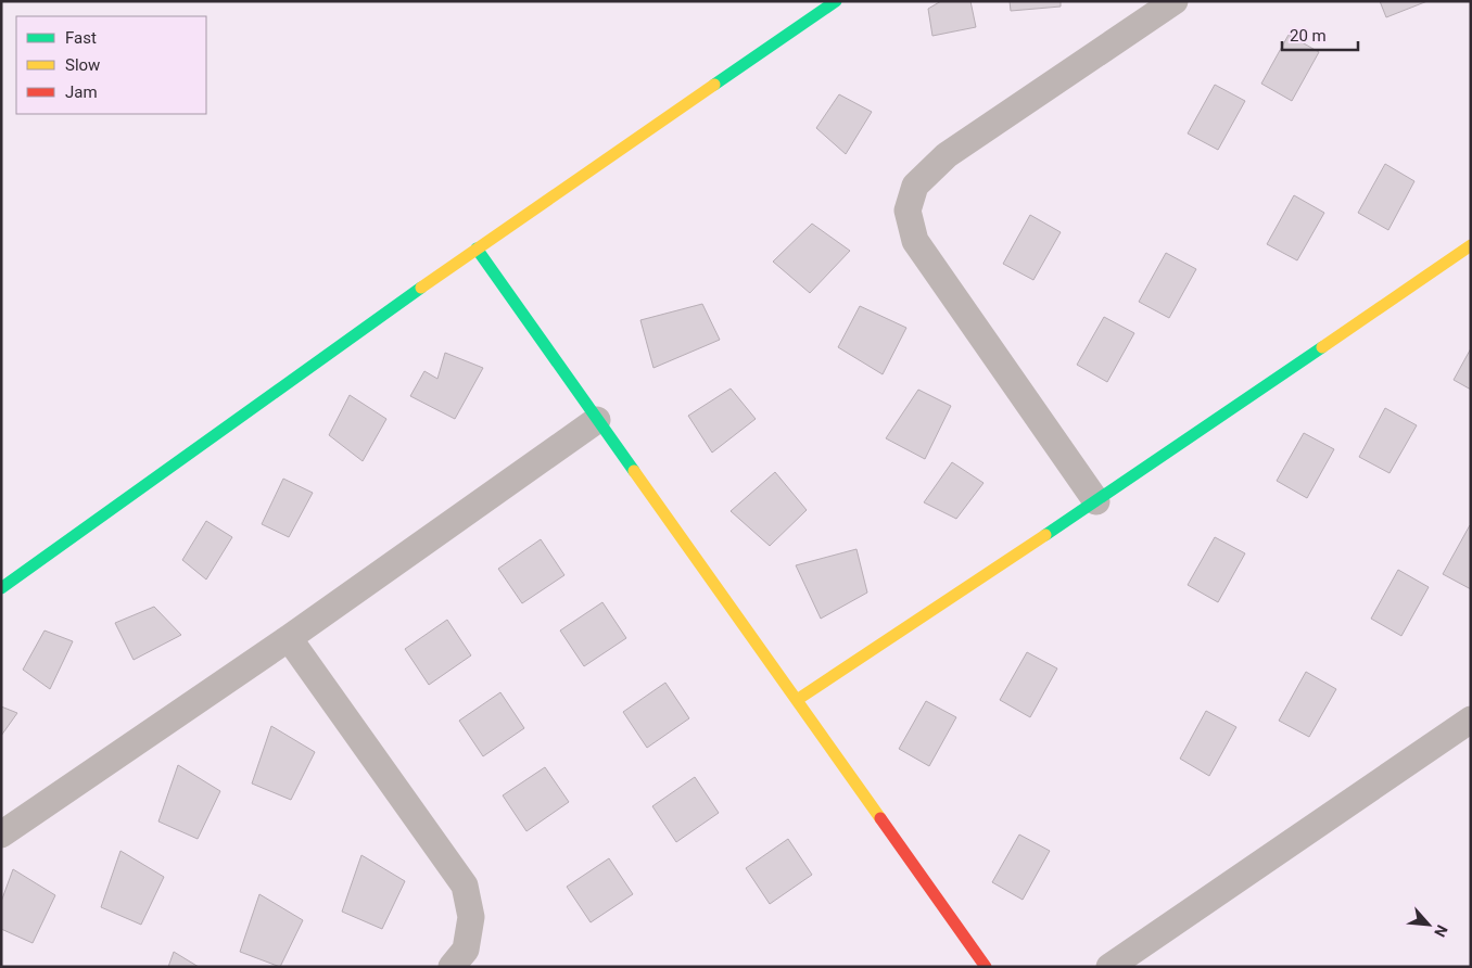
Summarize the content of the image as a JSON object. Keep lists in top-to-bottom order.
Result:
{
  "legend": ["Fast", "Slow", "Jam"],
  "scale_bar": "20 m",
  "north": "bottom right"
}
